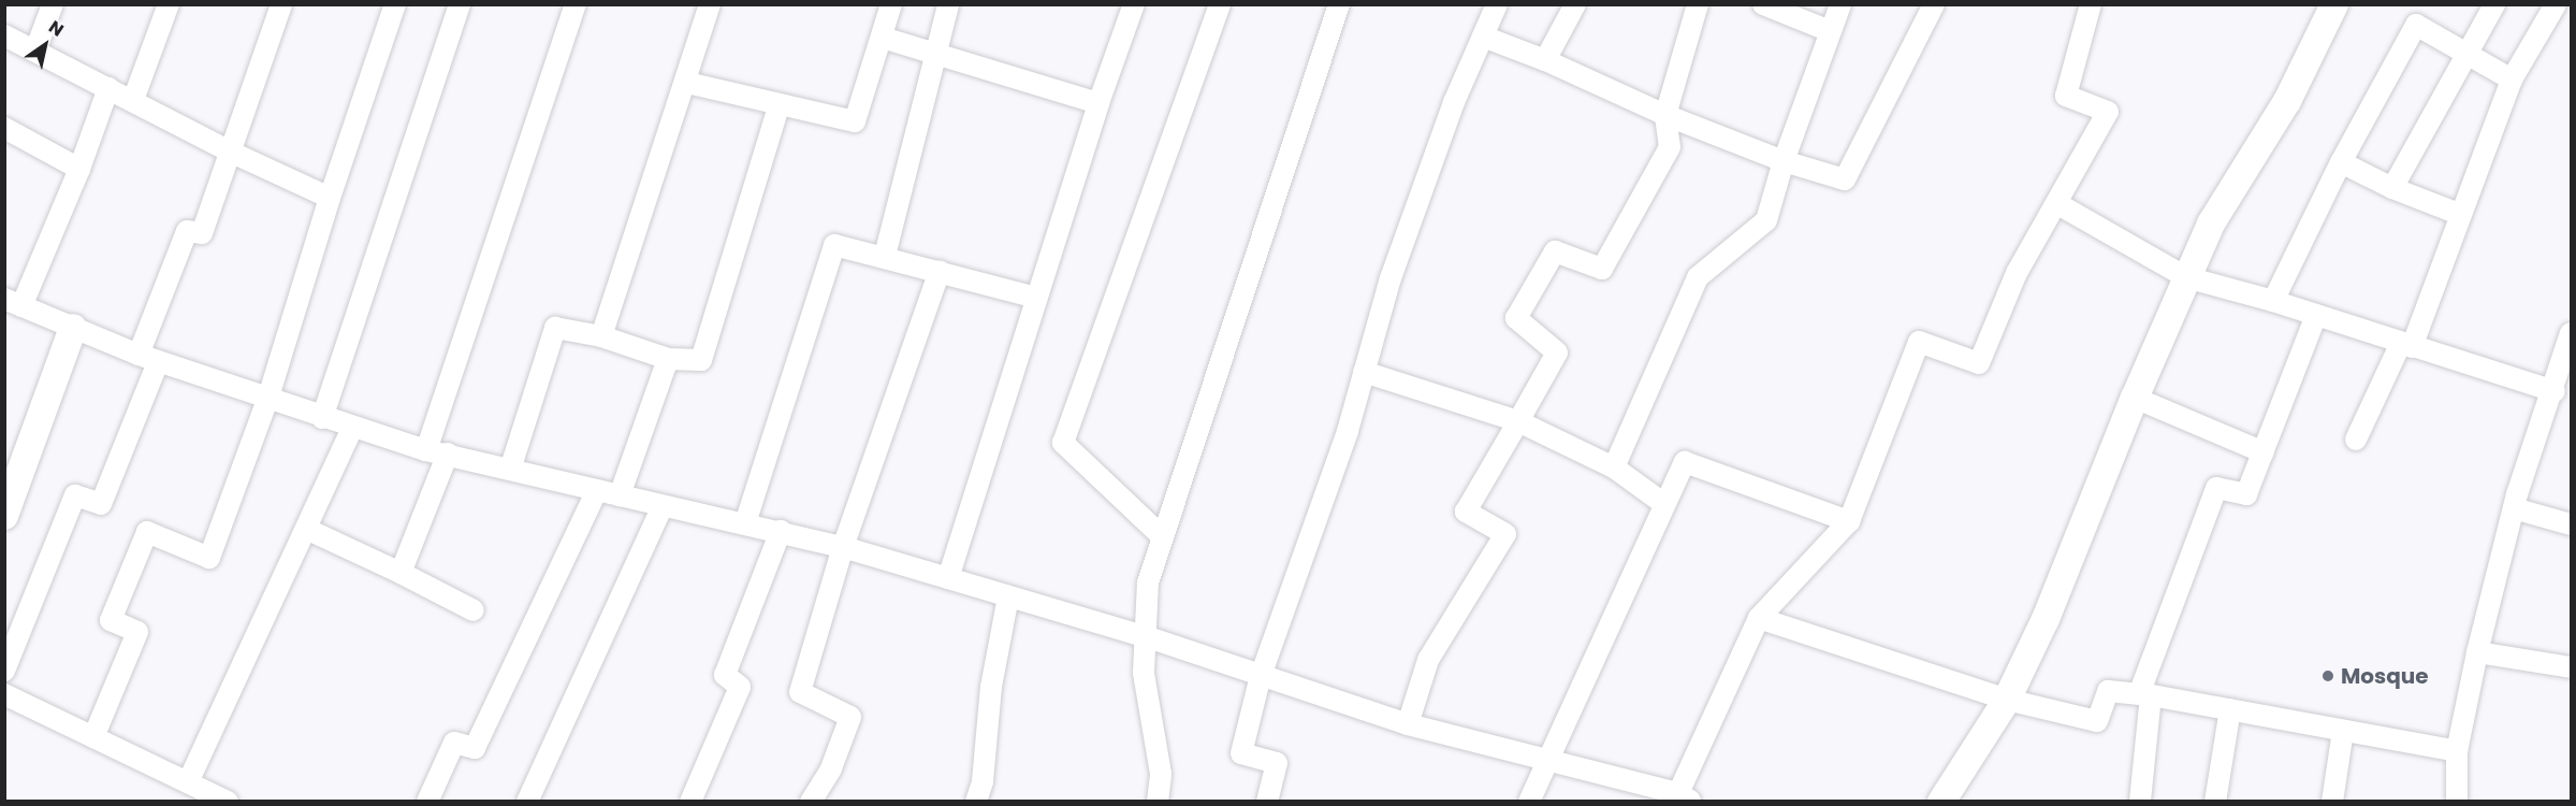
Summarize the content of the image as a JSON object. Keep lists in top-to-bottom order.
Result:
{
  "places": ["Mosque"],
  "north": "top right"
}
